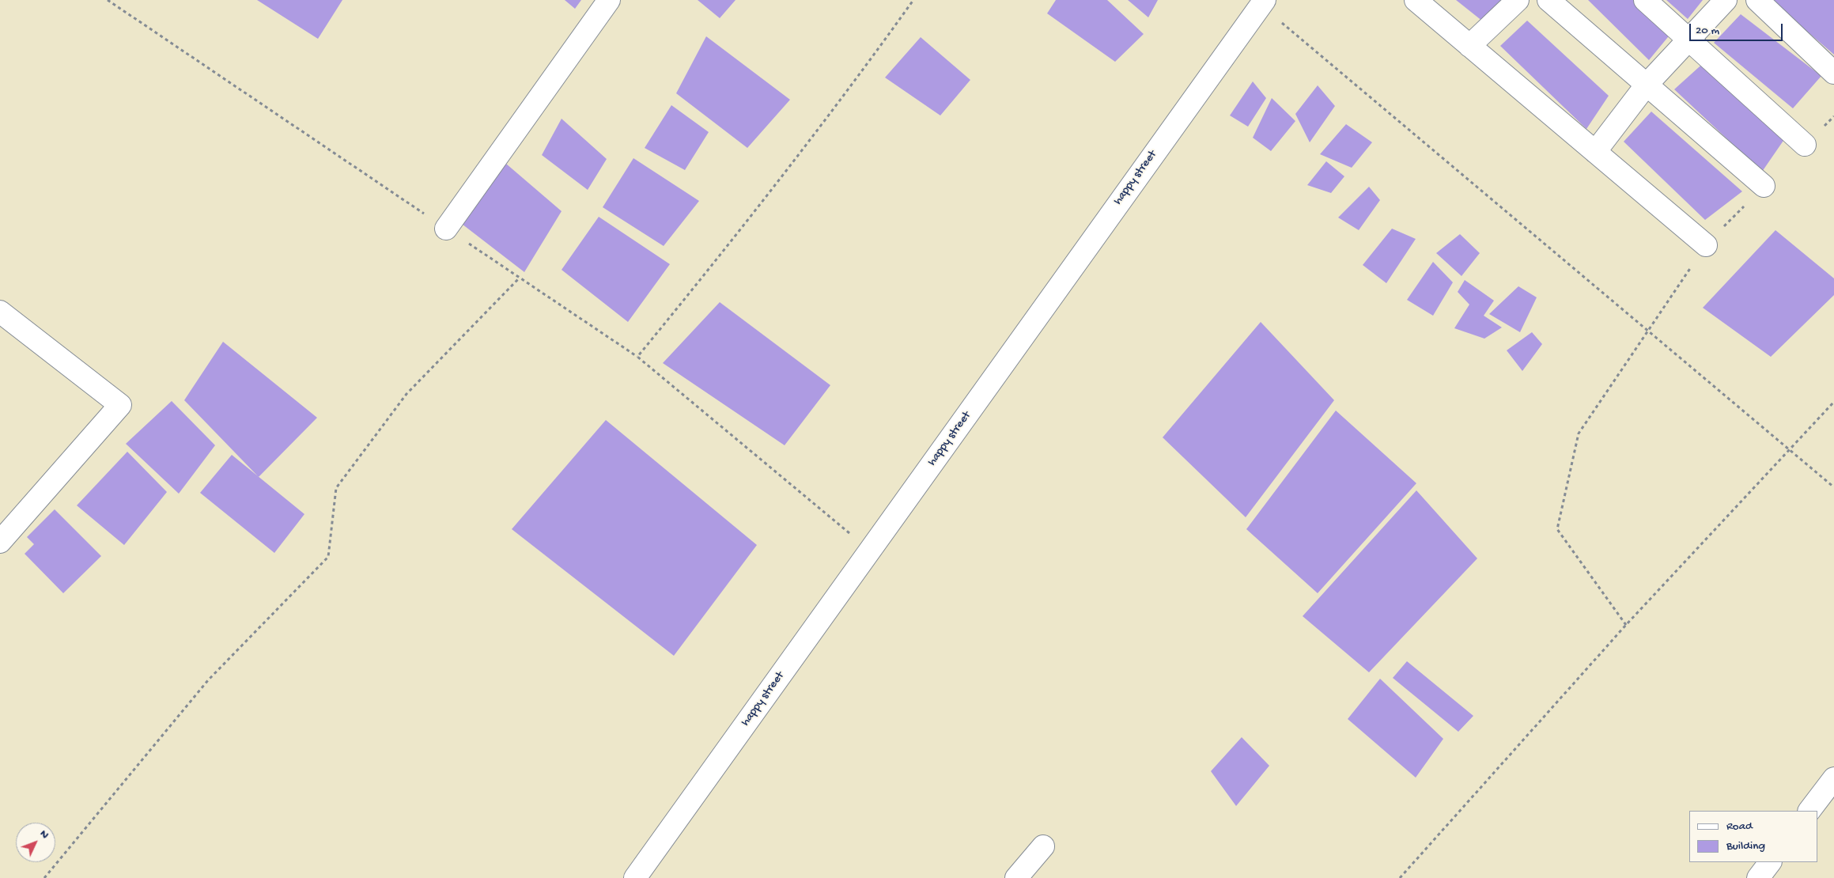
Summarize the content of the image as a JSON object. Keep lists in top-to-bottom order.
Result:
{
  "streets": {
    "street": ["happy street"]
  },
  "legend": ["Road", "Building"],
  "scale_bar": "20 m",
  "north": "top right"
}
